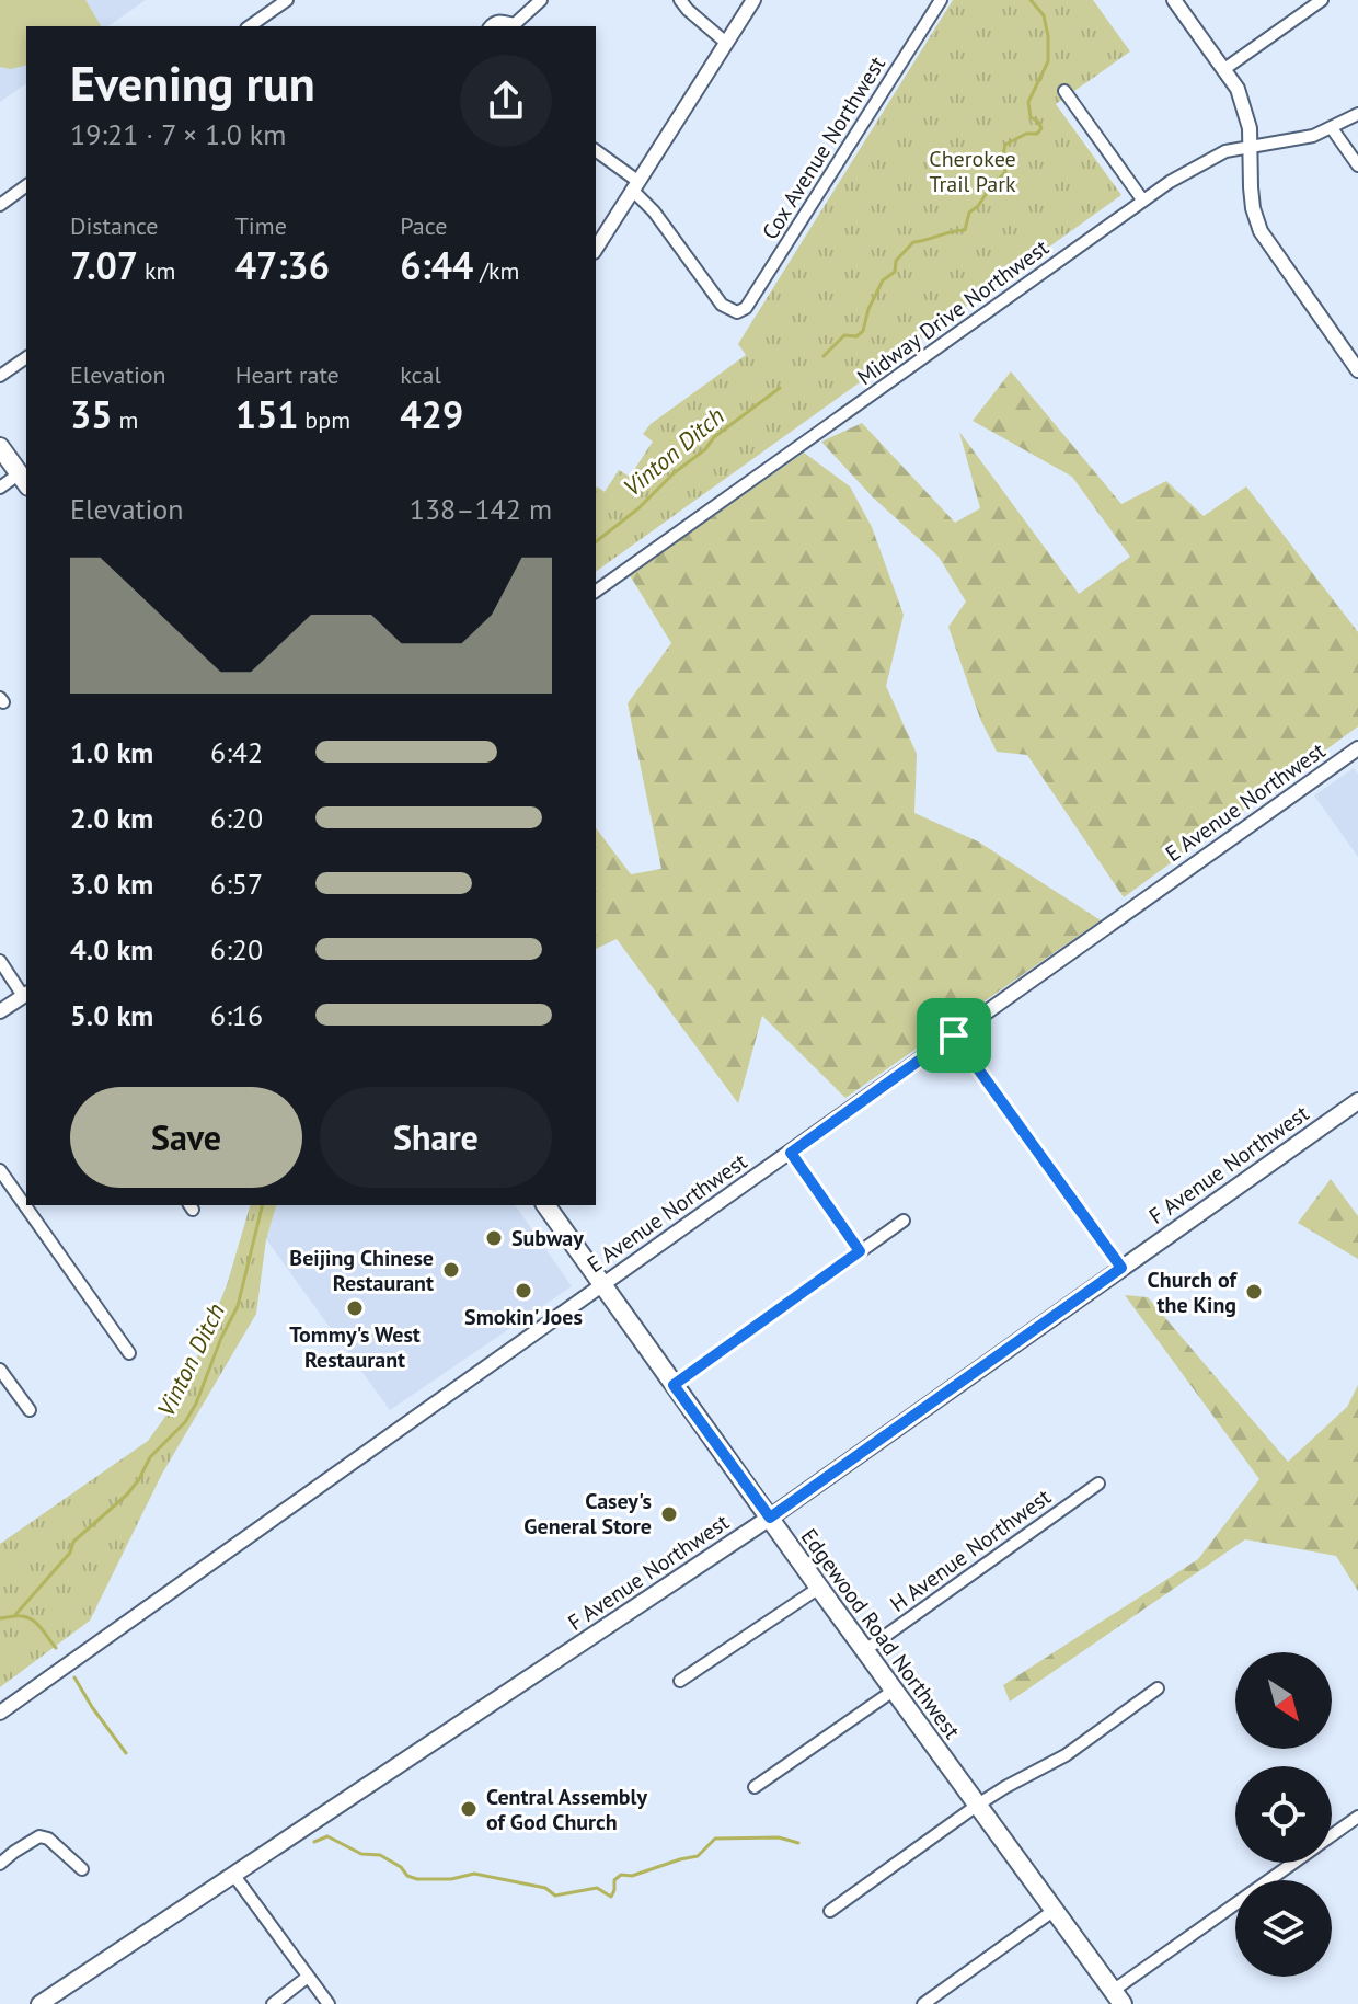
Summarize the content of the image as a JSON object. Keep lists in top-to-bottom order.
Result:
{
  "streets": {
    "main road": ["F Avenue Northwest", "Edgewood Road Northwest"],
    "street": [
      "Cox Avenue Northwest",
      "Midway Drive Northwest",
      "E Avenue Northwest",
      "H Avenue Northwest"
    ]
  },
  "crossings": [
    ["E Avenue Northwest", "Edgewood Road Northwest"],
    ["F Avenue Northwest", "Edgewood Road Northwest"],
    ["H Avenue Northwest", "Edgewood Road Northwest"]
  ],
  "water": ["Vinton Ditch"],
  "parks": ["Cherokee Trail Park"],
  "places": [
    "Subway",
    "Beijing Chinese Restaurant",
    "Smokin' Joes",
    "Church of the King",
    "Tommy's West Restaurant",
    "Casey's General Store",
    "Central Assembly of God Church"
  ],
  "north": "bottom right",
  "page": {
    "heading": ["Evening run", "19:21 · 7 × 1.0 km"],
    "stats": [
      ["Distance", "7.07 km"],
      ["Time", "47:36"],
      ["Pace", "6:44 /km"],
      ["Elevation", "35 m"],
      ["Heart rate", "151 bpm"],
      ["kcal", "429"]
    ],
    "chart": ["Elevation", "138–142 m"],
    "list": [
      {
        "name": "1.0 km",
        "note": "6:42"
      },
      {
        "name": "2.0 km",
        "note": "6:20"
      },
      {
        "name": "3.0 km",
        "note": "6:57"
      },
      {
        "name": "4.0 km",
        "note": "6:20"
      },
      {
        "name": "5.0 km",
        "note": "6:16"
      }
    ],
    "buttons": ["Save", "Share"]
  }
}
